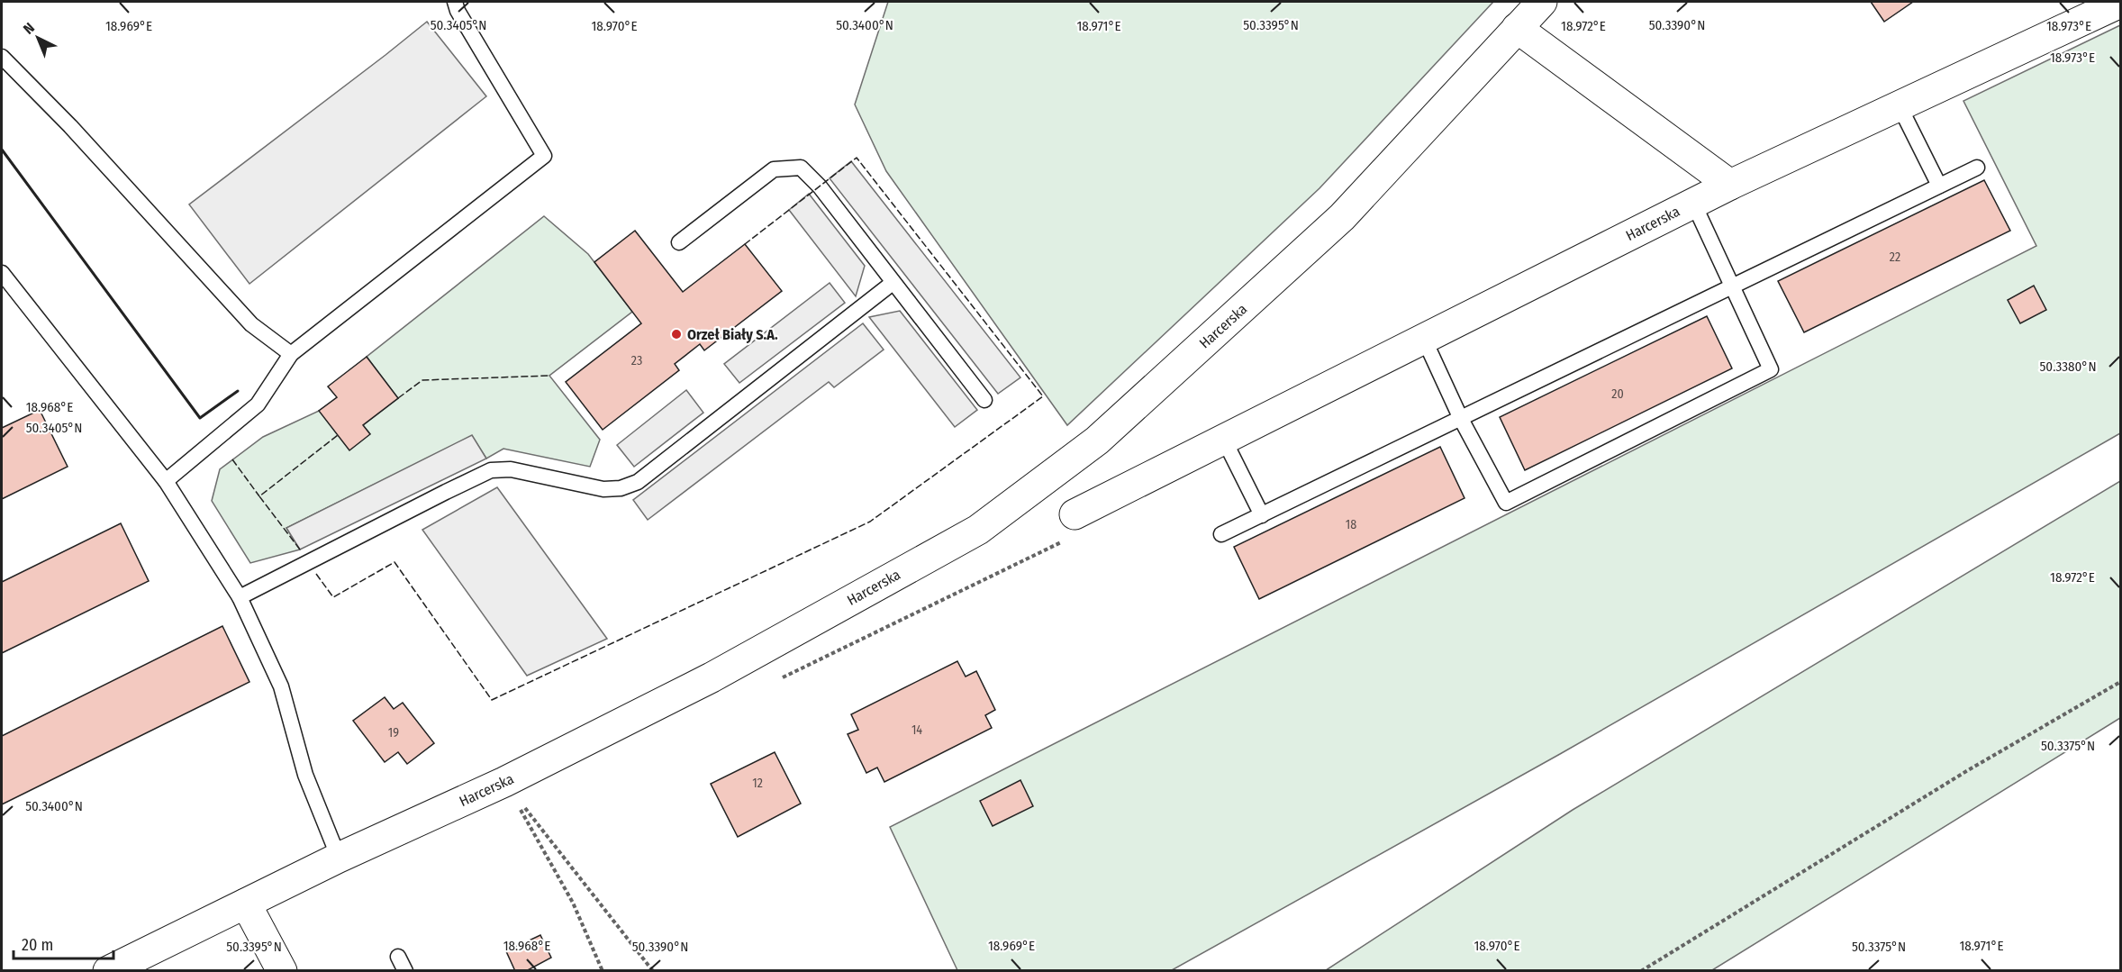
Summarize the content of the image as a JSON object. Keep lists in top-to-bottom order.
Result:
{
  "streets": {
    "main road": ["Harcerska"]
  },
  "places": ["Orzeł Biały S.A."],
  "house_numbers": [
    "22",
    "23",
    "20",
    "18",
    "14",
    "19",
    "12"
  ],
  "scale_bar": "20 m",
  "north": "top left",
  "coordinates": [
    "50.3405°N",
    "50.3400°N",
    "50.3395°N",
    "50.3390°N",
    "18.970°E",
    "18.972°E",
    "18.969°E",
    "18.971°E",
    "18.973°E",
    "50.3380°N",
    "18.968°E",
    "50.3375°N"
  ]
}
